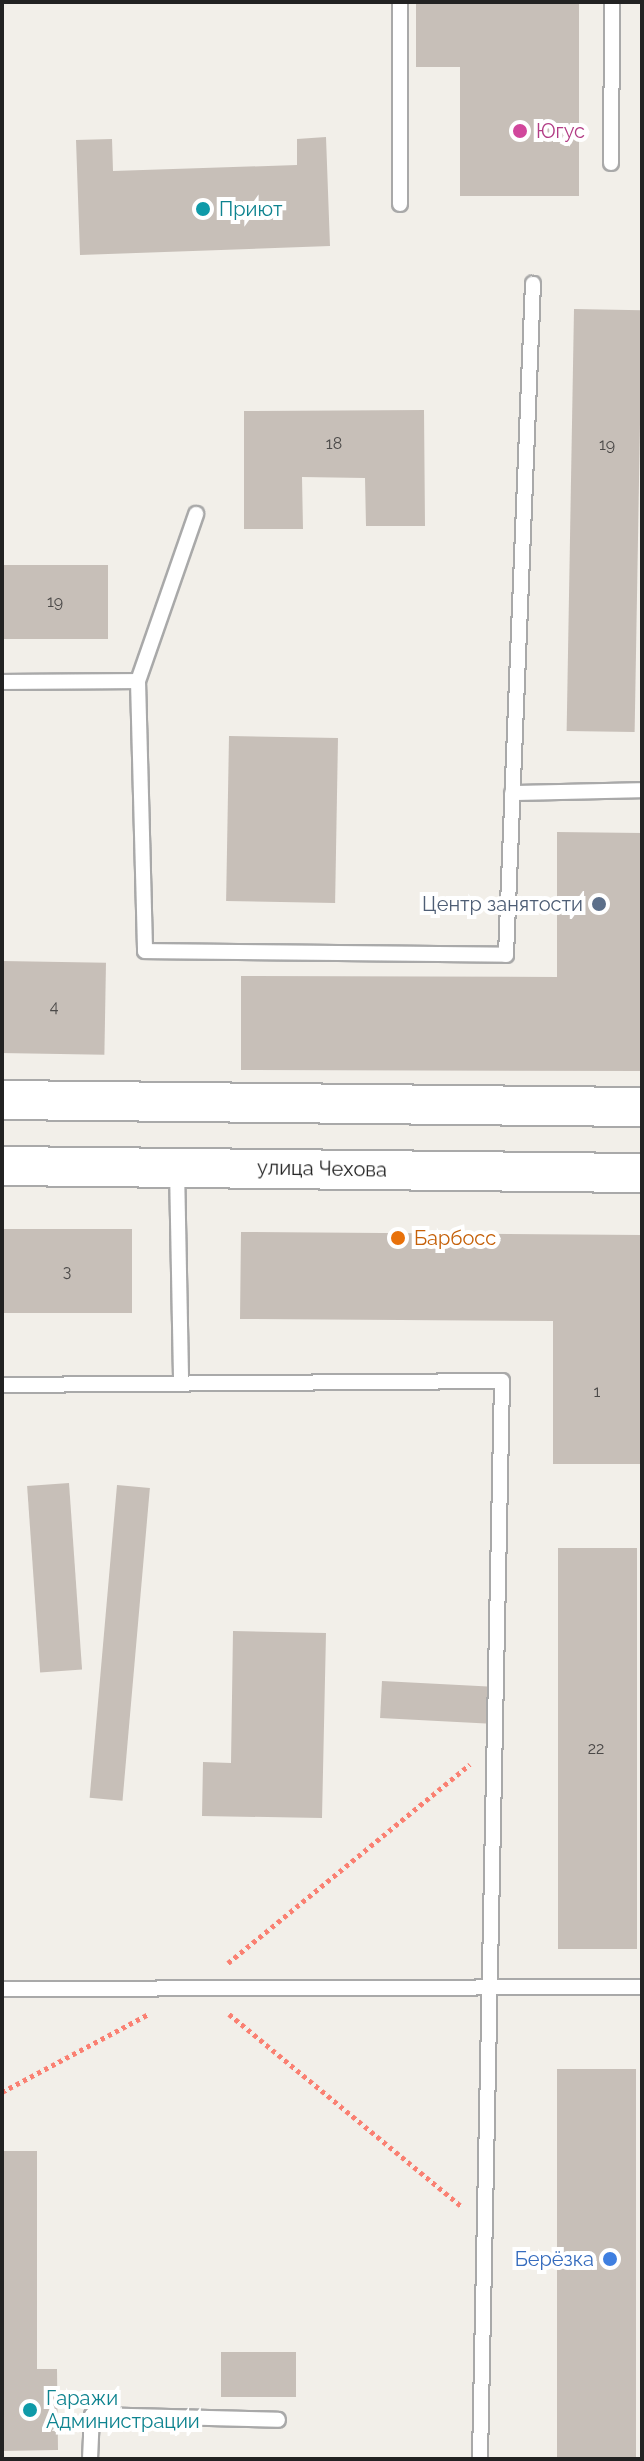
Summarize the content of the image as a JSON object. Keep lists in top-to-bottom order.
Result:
{
  "streets": {
    "street": ["улица Чехова"]
  },
  "places": [
    "Югус",
    "Приют",
    "Центр занятости",
    "Барбосс",
    "Берёзка",
    "Гаражи Администрации"
  ],
  "house_numbers": [
    "18",
    "19",
    "19",
    "4",
    "3",
    "1",
    "22"
  ]
}
